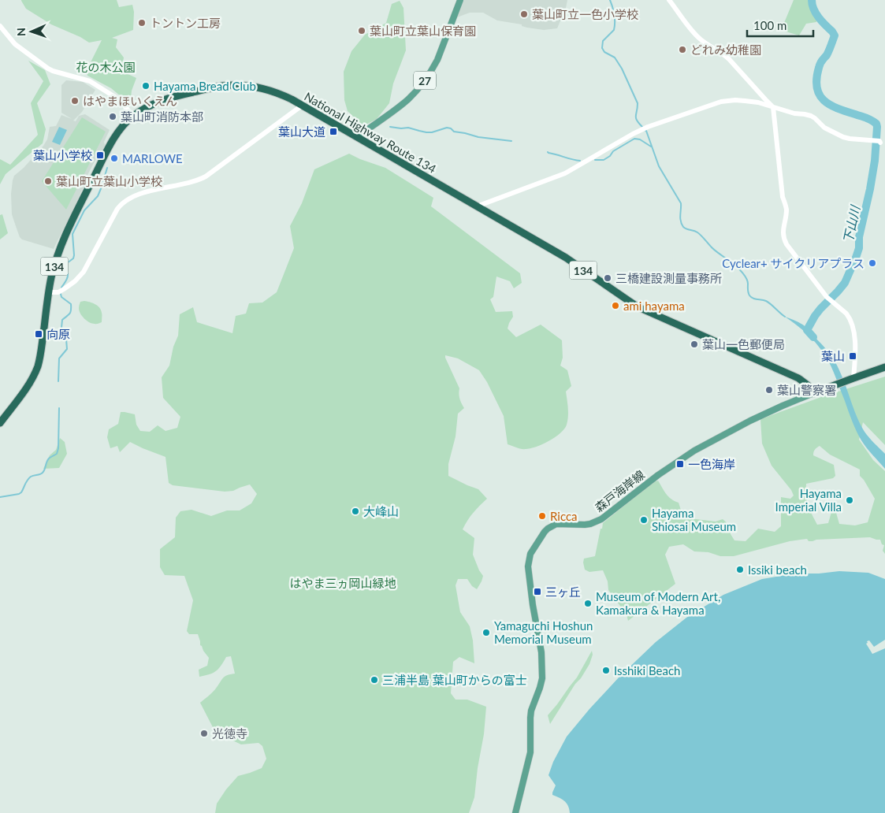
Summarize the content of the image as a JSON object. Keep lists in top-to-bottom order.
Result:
{
  "streets": {
    "highway": ["National Highway Route 134", "134"],
    "main road": ["27", "森戸海岸線"]
  },
  "crossings": [
    ["27", "National Highway Route 134"],
    ["National Highway Route 134", "森戸海岸線"]
  ],
  "water": ["下山川"],
  "parks": ["花の木公園", "はやま三ヵ岡山緑地"],
  "places": {
    "other": [
      "葉山町立一色小学校",
      "トントン工房",
      "葉山町立葉山保育園",
      "どれみ幼稚園",
      "Hayama Bread Club",
      "はやまほいくえん",
      "葉山町消防本部",
      "MARLOWE",
      "葉山町立葉山小学校",
      "Cyclear+ サイクリアプラス",
      "三橋建設測量事務所",
      "ami hayama",
      "葉山一色郵便局",
      "葉山警察署",
      "Hayama Imperial Villa",
      "大峰山",
      "Ricca",
      "Hayama Shiosai Museum",
      "Issiki beach",
      "Museum of Modern Art, Kamakura & Hayama",
      "Yamaguchi Hoshun Memorial Museum",
      "Isshiki Beach",
      "三浦半島 葉山町からの富士",
      "光徳寺"
    ],
    "transit": [
      "葉山大道",
      "葉山小学校",
      "向原",
      "葉山",
      "一色海岸",
      "三ヶ丘"
    ]
  },
  "scale_bar": "100 m",
  "north": "left"
}
